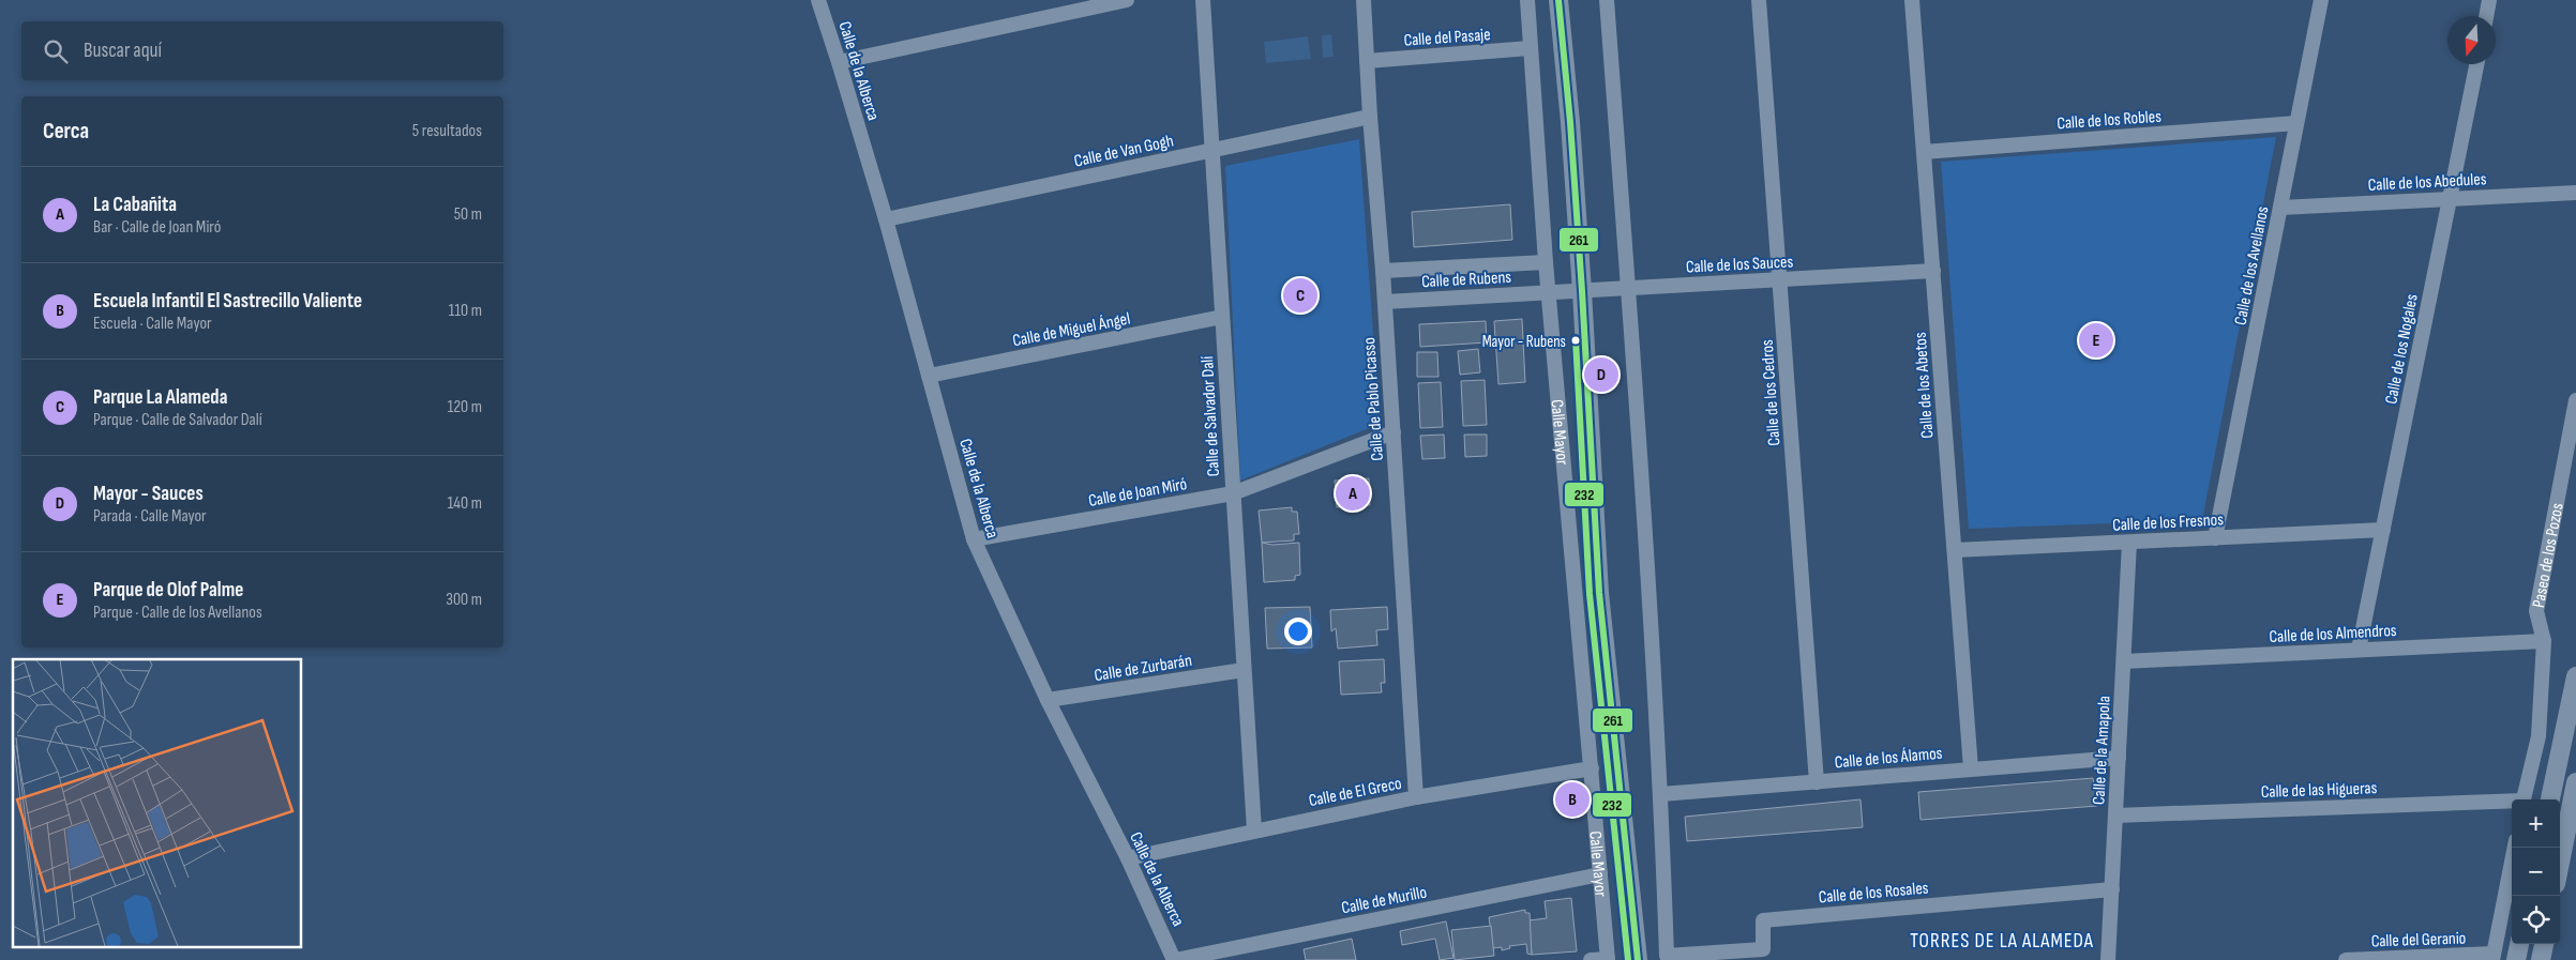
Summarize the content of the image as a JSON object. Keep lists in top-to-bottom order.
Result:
{
  "streets": {
    "street": [
      "Calle del Pasaje",
      "Calle de la Alberca",
      "Calle de los Robles",
      "Calle de Van Gogh",
      "Calle de los Abedules",
      "Calle de los Sauces",
      "Calle de los Avellanos",
      "Calle de Rubens",
      "Calle de Miguel Ángel",
      "Calle de los Nogales",
      "Calle de los Abetos",
      "Calle de los Cedros",
      "Calle de Pablo Picasso",
      "Calle de Salvador Dalí",
      "Calle Mayor",
      "Calle de Joan Miró",
      "Calle de los Fresnos",
      "Paseo de los Pozos",
      "Calle de los Almendros",
      "Calle de Zurbarán",
      "Calle de la Amapola",
      "Calle de los Álamos",
      "Calle de las Higueras",
      "Calle de El Greco",
      "Calle de los Rosales",
      "Calle de Murillo",
      "Calle del Geranio"
    ]
  },
  "crossings": [
    ["Calle del Pasaje", "Calle de Pablo Picasso"],
    ["Calle del Pasaje", "Calle Mayor"],
    ["Calle de la Alberca", "Calle de Van Gogh"],
    ["Calle de la Alberca", "Calle de Miguel Ángel"],
    ["Calle de la Alberca", "Calle de Joan Miró"],
    ["Calle de la Alberca", "Calle de Zurbarán"],
    ["Calle de la Alberca", "Calle de El Greco"],
    ["Calle de la Alberca", "Calle de Murillo"],
    ["Calle de los Robles", "Calle de los Avellanos"],
    ["Calle de los Robles", "Calle de los Abetos"],
    ["Calle de Van Gogh", "Calle de Pablo Picasso"],
    ["Calle de Van Gogh", "Calle de Salvador Dalí"],
    ["Calle de los Abedules", "Calle de los Avellanos"],
    ["Calle de los Abedules", "Calle de los Nogales"],
    ["Calle de los Sauces", "Calle de Rubens"],
    ["Calle de los Sauces", "Calle de los Abetos"],
    ["Calle de los Sauces", "Calle de los Cedros"],
    ["Calle de los Sauces", "Calle Mayor"],
    ["Calle de los Avellanos", "Calle de los Fresnos"],
    ["Calle de Rubens", "Calle de Pablo Picasso"],
    ["Calle de Rubens", "Calle Mayor"],
    ["Calle de Miguel Ángel", "Calle de Salvador Dalí"],
    ["Calle de los Nogales", "Calle de los Fresnos"],
    ["Calle de los Nogales", "Calle de los Almendros"],
    ["Calle de los Abetos", "Calle de los Fresnos"],
    ["Calle de los Abetos", "Calle de los Álamos"],
    ["Calle de los Cedros", "Calle de los Álamos"],
    ["Calle de Pablo Picasso", "Calle de Joan Miró"],
    ["Calle de Pablo Picasso", "Calle de El Greco"],
    ["Calle de Salvador Dalí", "Calle de Joan Miró"],
    ["Calle de Salvador Dalí", "Calle de Zurbarán"],
    ["Calle de Salvador Dalí", "Calle de El Greco"],
    ["Calle Mayor", "Calle de El Greco"],
    ["Calle Mayor", "Calle de Murillo"],
    ["Calle de los Fresnos", "Calle de la Amapola"],
    ["Paseo de los Pozos", "Calle de los Almendros"],
    ["Calle de los Almendros", "Calle de la Amapola"],
    ["Calle de la Amapola", "Calle de los Álamos"],
    ["Calle de la Amapola", "Calle de las Higueras"],
    ["Calle de la Amapola", "Calle de los Rosales"],
    ["Calle de los Álamos", "Calle de los Rosales"]
  ],
  "districts": ["TORRES DE LA ALAMEDA"],
  "places": ["Mayor - Rubens"],
  "lines": ["transit line 261", "transit line 232"],
  "north": "bottom",
  "page": {
    "search": "Buscar aquí",
    "heading": ["Cerca", "5 resultados"],
    "list": [
      {
        "mark": "A",
        "name": "La Cabañita",
        "note": "Bar · Calle de Joan Miró",
        "value": "50 m"
      },
      {
        "mark": "B",
        "name": "Escuela Infantil El Sastrecillo Valiente",
        "note": "Escuela · Calle Mayor",
        "value": "110 m"
      },
      {
        "mark": "C",
        "name": "Parque La Alameda",
        "note": "Parque · Calle de Salvador Dalí",
        "value": "120 m"
      },
      {
        "mark": "D",
        "name": "Mayor - Sauces",
        "note": "Parada · Calle Mayor",
        "value": "140 m"
      },
      {
        "mark": "E",
        "name": "Parque de Olof Palme",
        "note": "Parque · Calle de los Avellanos",
        "value": "300 m"
      }
    ],
    "pins": [
      "C",
      "E",
      "D",
      "A",
      "B"
    ],
    "map_buttons": ["+", "−"]
  }
}
